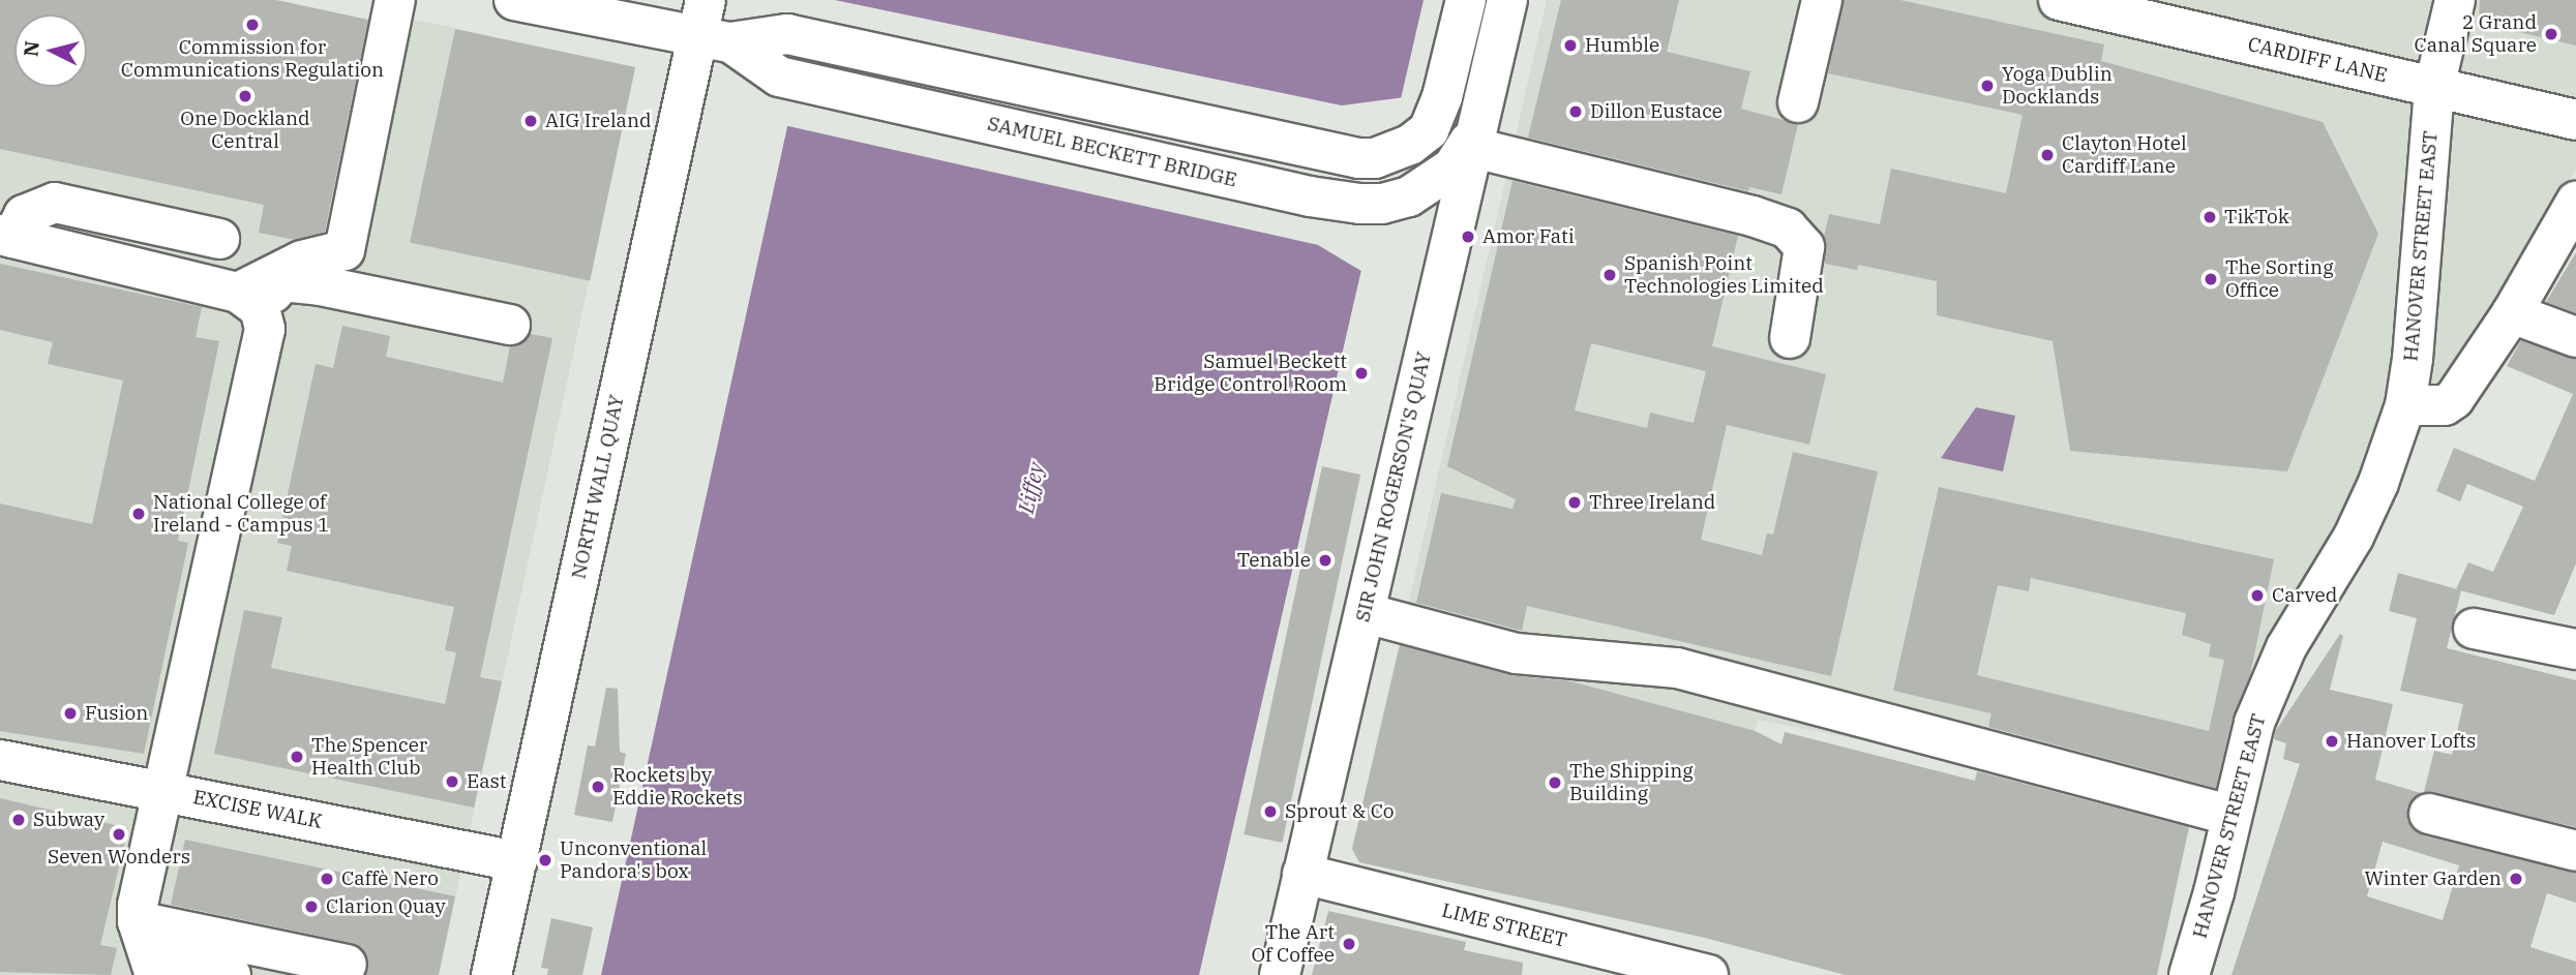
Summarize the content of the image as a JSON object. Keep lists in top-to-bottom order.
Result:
{
  "streets": {
    "main road": [
      "CARDIFF LANE",
      "SAMUEL BECKETT BRIDGE",
      "HANOVER STREET EAST",
      "NORTH WALL QUAY",
      "SIR JOHN ROGERSON'S QUAY",
      "EXCISE WALK",
      "LIME STREET"
    ]
  },
  "crossings": [
    ["CARDIFF LANE", "HANOVER STREET EAST"],
    ["SAMUEL BECKETT BRIDGE", "NORTH WALL QUAY"],
    ["SAMUEL BECKETT BRIDGE", "SIR JOHN ROGERSON'S QUAY"],
    ["NORTH WALL QUAY", "EXCISE WALK"],
    ["SIR JOHN ROGERSON'S QUAY", "LIME STREET"]
  ],
  "water": ["Liffey"],
  "places": [
    "Commission for Communications Regulation",
    "2 Grand Canal Square",
    "Humble",
    "Yoga Dublin Docklands",
    "One Dockland Central",
    "Dillon Eustace",
    "AIG Ireland",
    "Clayton Hotel Cardiff Lane",
    "TikTok",
    "Amor Fati",
    "Spanish Point Technologies Limited",
    "The Sorting Office",
    "Samuel Beckett Bridge Control Room",
    "Three Ireland",
    "National College of Ireland - Campus 1",
    "Tenable",
    "Carved",
    "Fusion",
    "Hanover Lofts",
    "The Spencer Health Club",
    "East",
    "The Shipping Building",
    "Rockets by Eddie Rockets",
    "Sprout & Co",
    "Subway",
    "Seven Wonders",
    "Unconventional Pandora's box",
    "Caffè Nero",
    "Winter Garden",
    "Clarion Quay",
    "The Art Of Coffee"
  ],
  "north": "left"
}
